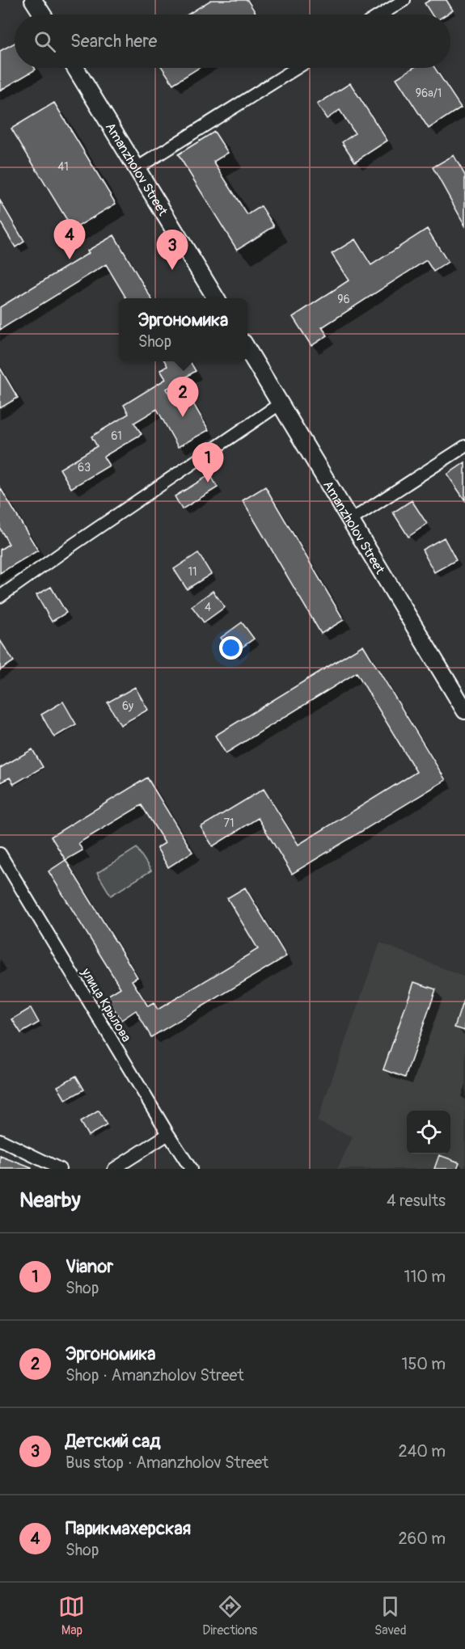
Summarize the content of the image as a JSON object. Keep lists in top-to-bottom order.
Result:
{
  "streets": {
    "main road": ["Amanzholov Street"],
    "street": ["улица Крылова"]
  },
  "house_numbers": [
    "96а/1",
    "41",
    "96",
    "61",
    "63",
    "11",
    "4",
    "6у",
    "71"
  ],
  "page": {
    "search": "Search here",
    "pins": [
      "4",
      "3",
      "2",
      "1"
    ],
    "popup": ["Эргономика", "Shop"],
    "heading": ["Nearby", "4 results"],
    "list": [
      {
        "mark": "1",
        "name": "Vianor",
        "note": "Shop",
        "value": "110 m"
      },
      {
        "mark": "2",
        "name": "Эргономика",
        "note": "Shop · Amanzholov Street",
        "value": "150 m"
      },
      {
        "mark": "3",
        "name": "Детский сад",
        "note": "Bus stop · Amanzholov Street",
        "value": "240 m"
      },
      {
        "mark": "4",
        "name": "Парикмахерская",
        "note": "Shop",
        "value": "260 m"
      }
    ],
    "nav": ["Map", "Directions", "Saved"]
  }
}
